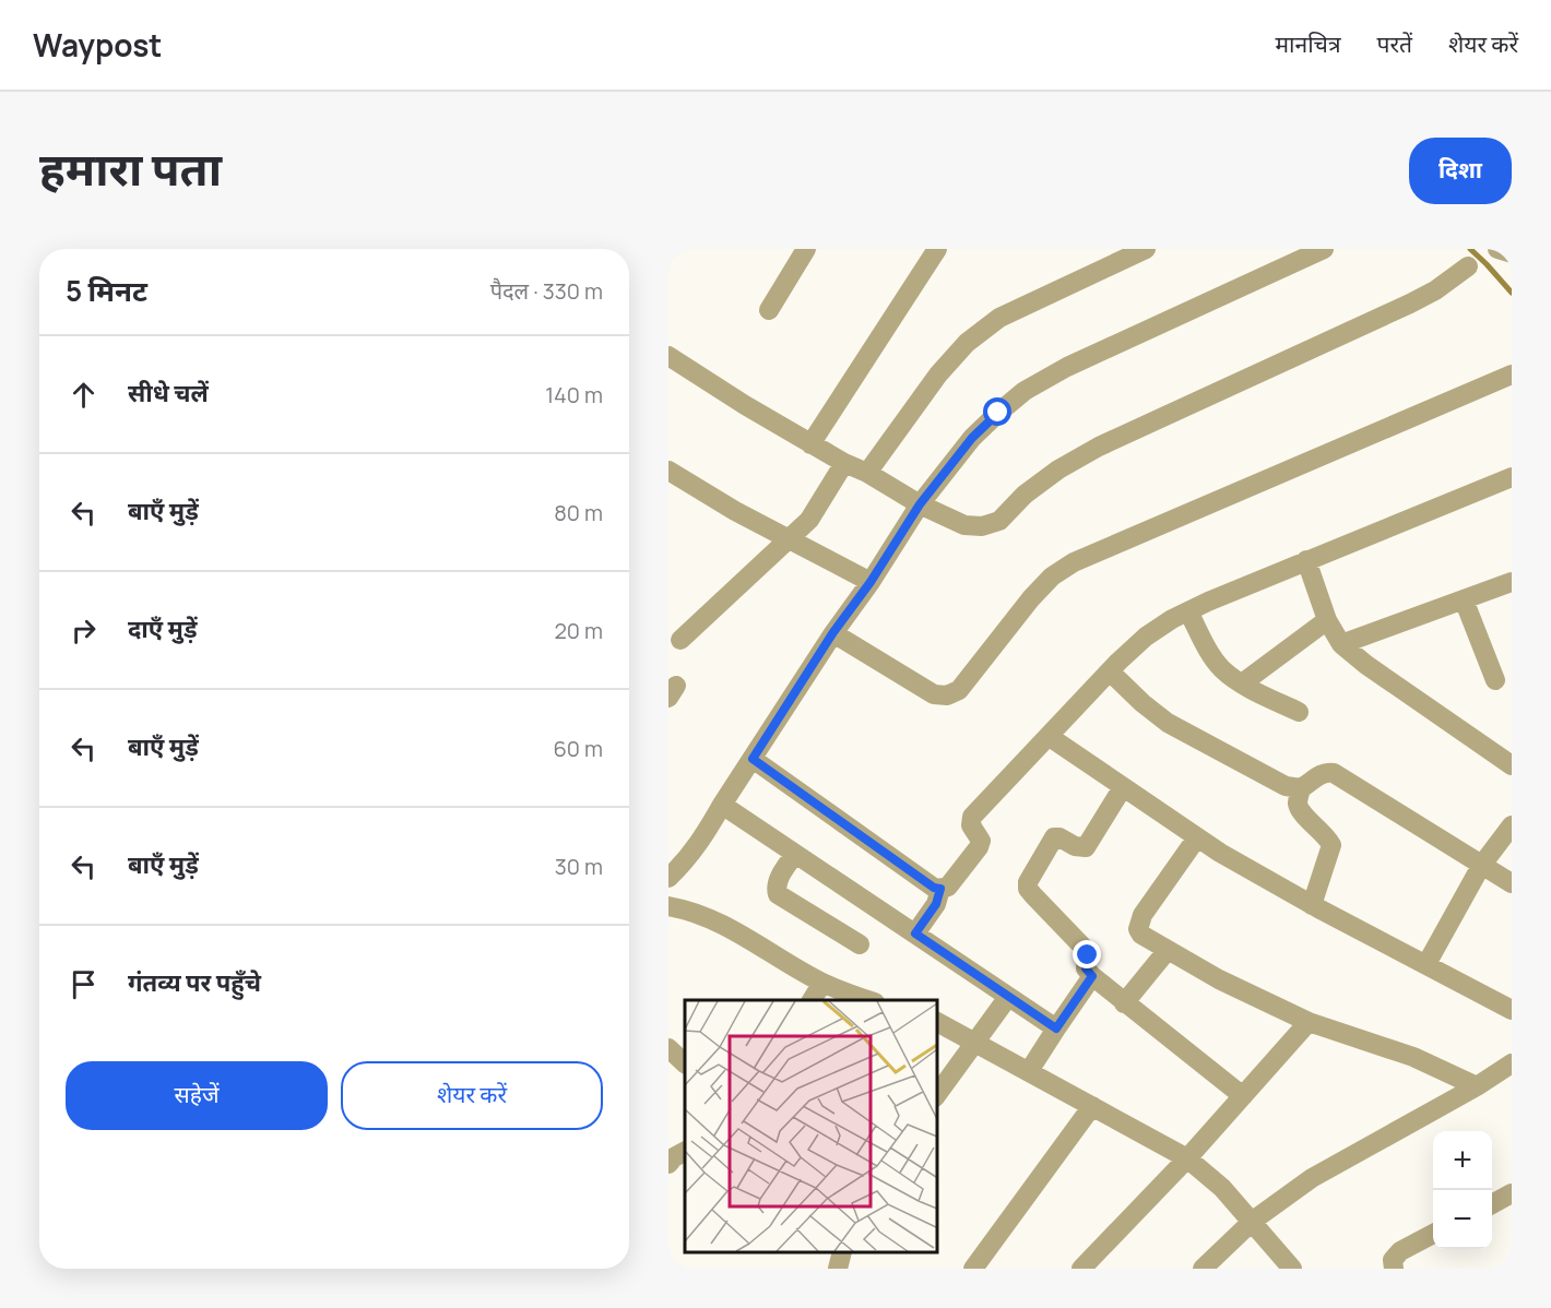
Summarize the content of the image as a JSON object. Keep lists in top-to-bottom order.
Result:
{
  "page": {
    "header": "Waypost",
    "nav": ["मानचित्र", "परतें", "शेयर करें"],
    "title": "हमारा पता",
    "buttons": [
      "दिशा",
      ["सहेजें", "शेयर करें"]
    ],
    "heading": ["5 मिनट", "पैदल · 330 m"],
    "list": [
      ["सीधे चलें", "140 m"],
      ["बाएँ मुड़ें", "80 m"],
      ["दाएँ मुड़ें", "20 m"],
      ["बाएँ मुड़ें", "60 m"],
      ["बाएँ मुड़ें", "30 m"],
      "गंतव्य पर पहुँचे"
    ],
    "map_buttons": ["+", "−"]
  }
}
